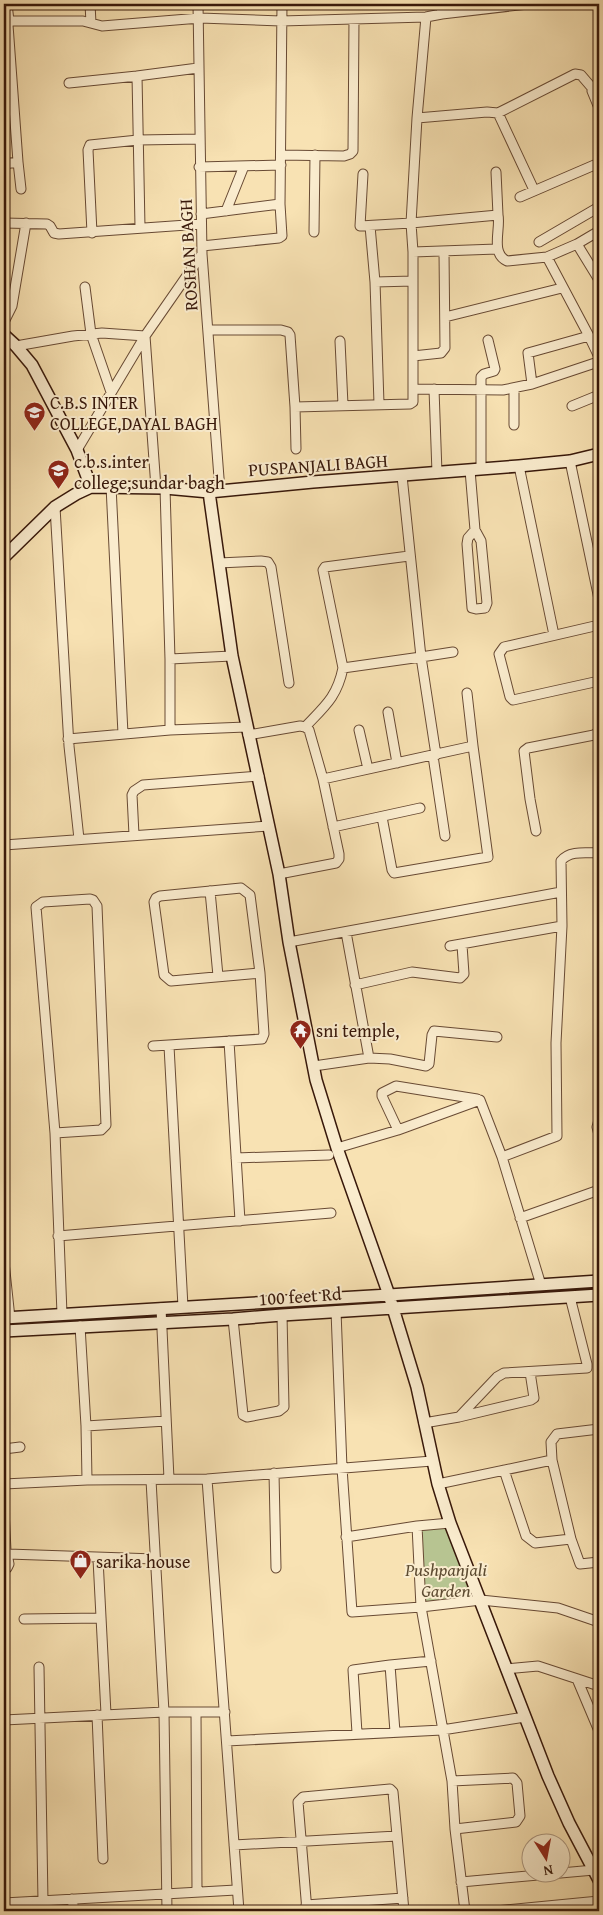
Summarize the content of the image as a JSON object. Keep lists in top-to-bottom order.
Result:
{
  "streets": {
    "street": ["ROSHAN BAGH", "PUSPANJALI BAGH", "100 feet Rd"]
  },
  "crossings": [
    ["ROSHAN BAGH", "PUSPANJALI BAGH"]
  ],
  "parks": ["Pushpanjali Garden"],
  "places": {
    "school or university": ["C.B.S INTER COLLEGE,DAYAL BAGH", "c.b.s.inter college,sundar bagh"],
    "temple": ["sni temple,"],
    "shop": ["sarika house"]
  },
  "north": "bottom"
}
